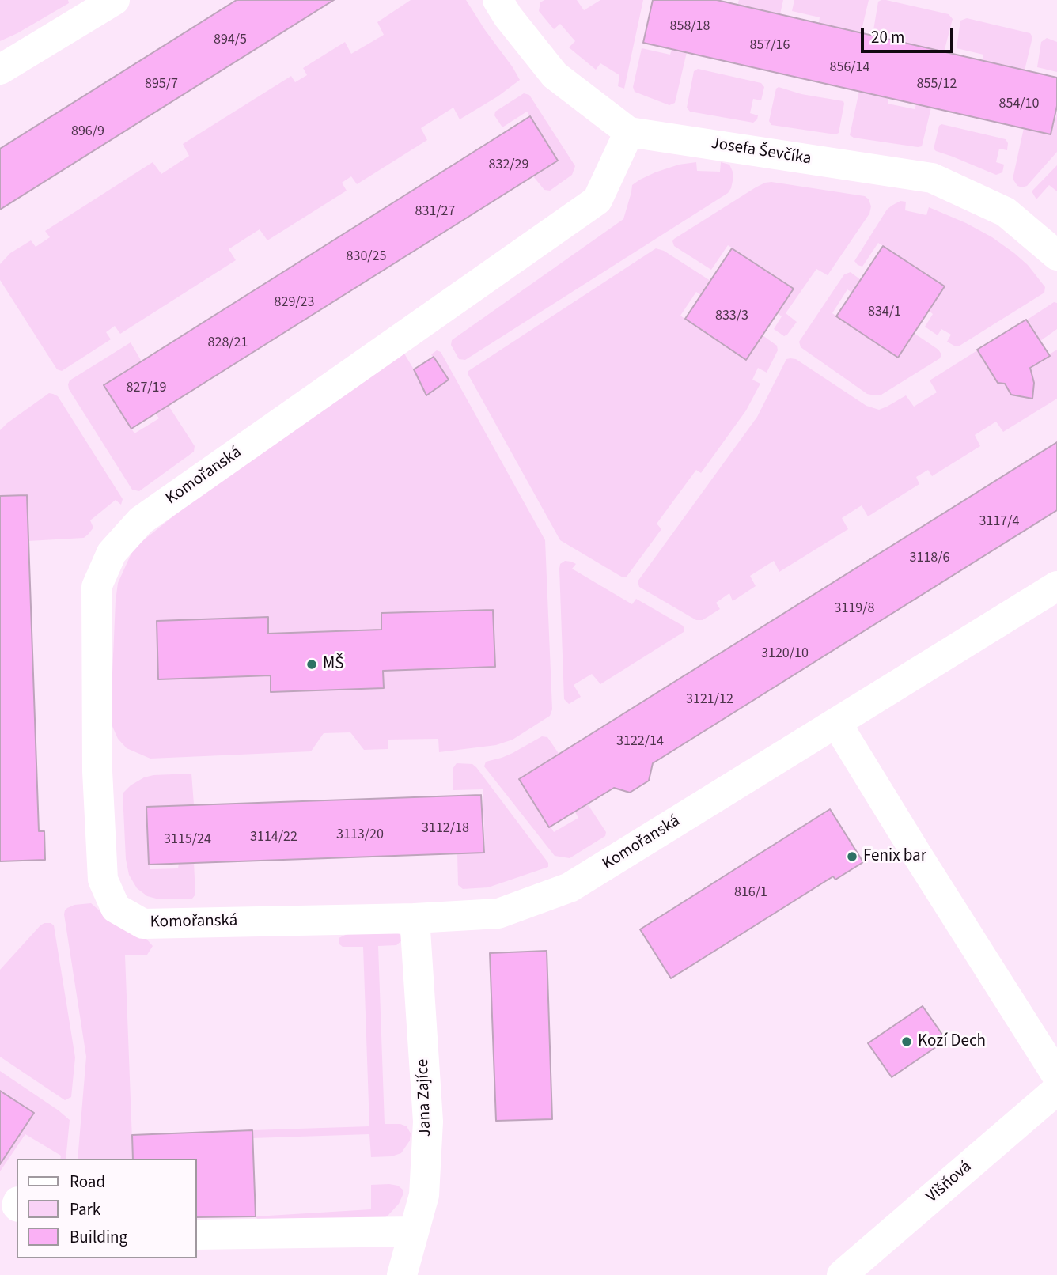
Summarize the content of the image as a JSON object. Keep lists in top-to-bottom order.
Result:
{
  "streets": {
    "street": [
      "Josefa Ševčíka",
      "Komořanská",
      "Jana Zajíce",
      "Višňová"
    ]
  },
  "crossings": [
    ["Josefa Ševčíka", "Komořanská"],
    ["Komořanská", "Jana Zajíce"]
  ],
  "places": ["MŠ", "Fenix bar", "Kozí Dech"],
  "house_numbers": [
    "858/18",
    "894/5",
    "857/16",
    "856/14",
    "895/7",
    "855/12",
    "854/10",
    "896/9",
    "832/29",
    "831/27",
    "830/25",
    "829/23",
    "834/1",
    "833/3",
    "828/21",
    "827/19",
    "3117/4",
    "3118/6",
    "3119/8",
    "3120/10",
    "3121/12",
    "3122/14",
    "3112/18",
    "3113/20",
    "3114/22",
    "3115/24",
    "816/1"
  ],
  "legend": ["Road", "Park", "Building"],
  "scale_bar": "20 m"
}
